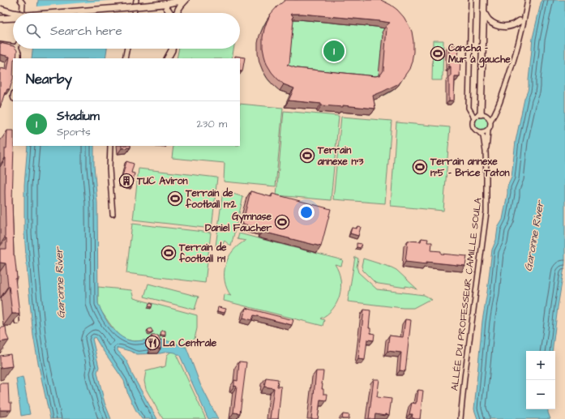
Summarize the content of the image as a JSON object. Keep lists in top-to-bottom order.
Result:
{
  "streets": {
    "street": ["ALLÉE DU PROFESSEUR CAMILLE SOULA"]
  },
  "water": ["Garonne River"],
  "places": {
    "sports": [
      "Cancha - Mur à gauche",
      "Terrain annexe n°3",
      "Terrain annexe n°5 - Brice Taton",
      "Terrain de football n°2",
      "Gymnase Daniel Faucher",
      "Terrain de football n°1"
    ],
    "building": ["TUC Aviron"],
    "restaurant": ["La Centrale"]
  },
  "page": {
    "search": "Search here",
    "pins": "1",
    "heading": "Nearby",
    "list": [
      {
        "mark": "1",
        "name": "Stadium",
        "note": "Sports",
        "value": "230 m"
      }
    ],
    "map_buttons": ["+", "−"]
  }
}
